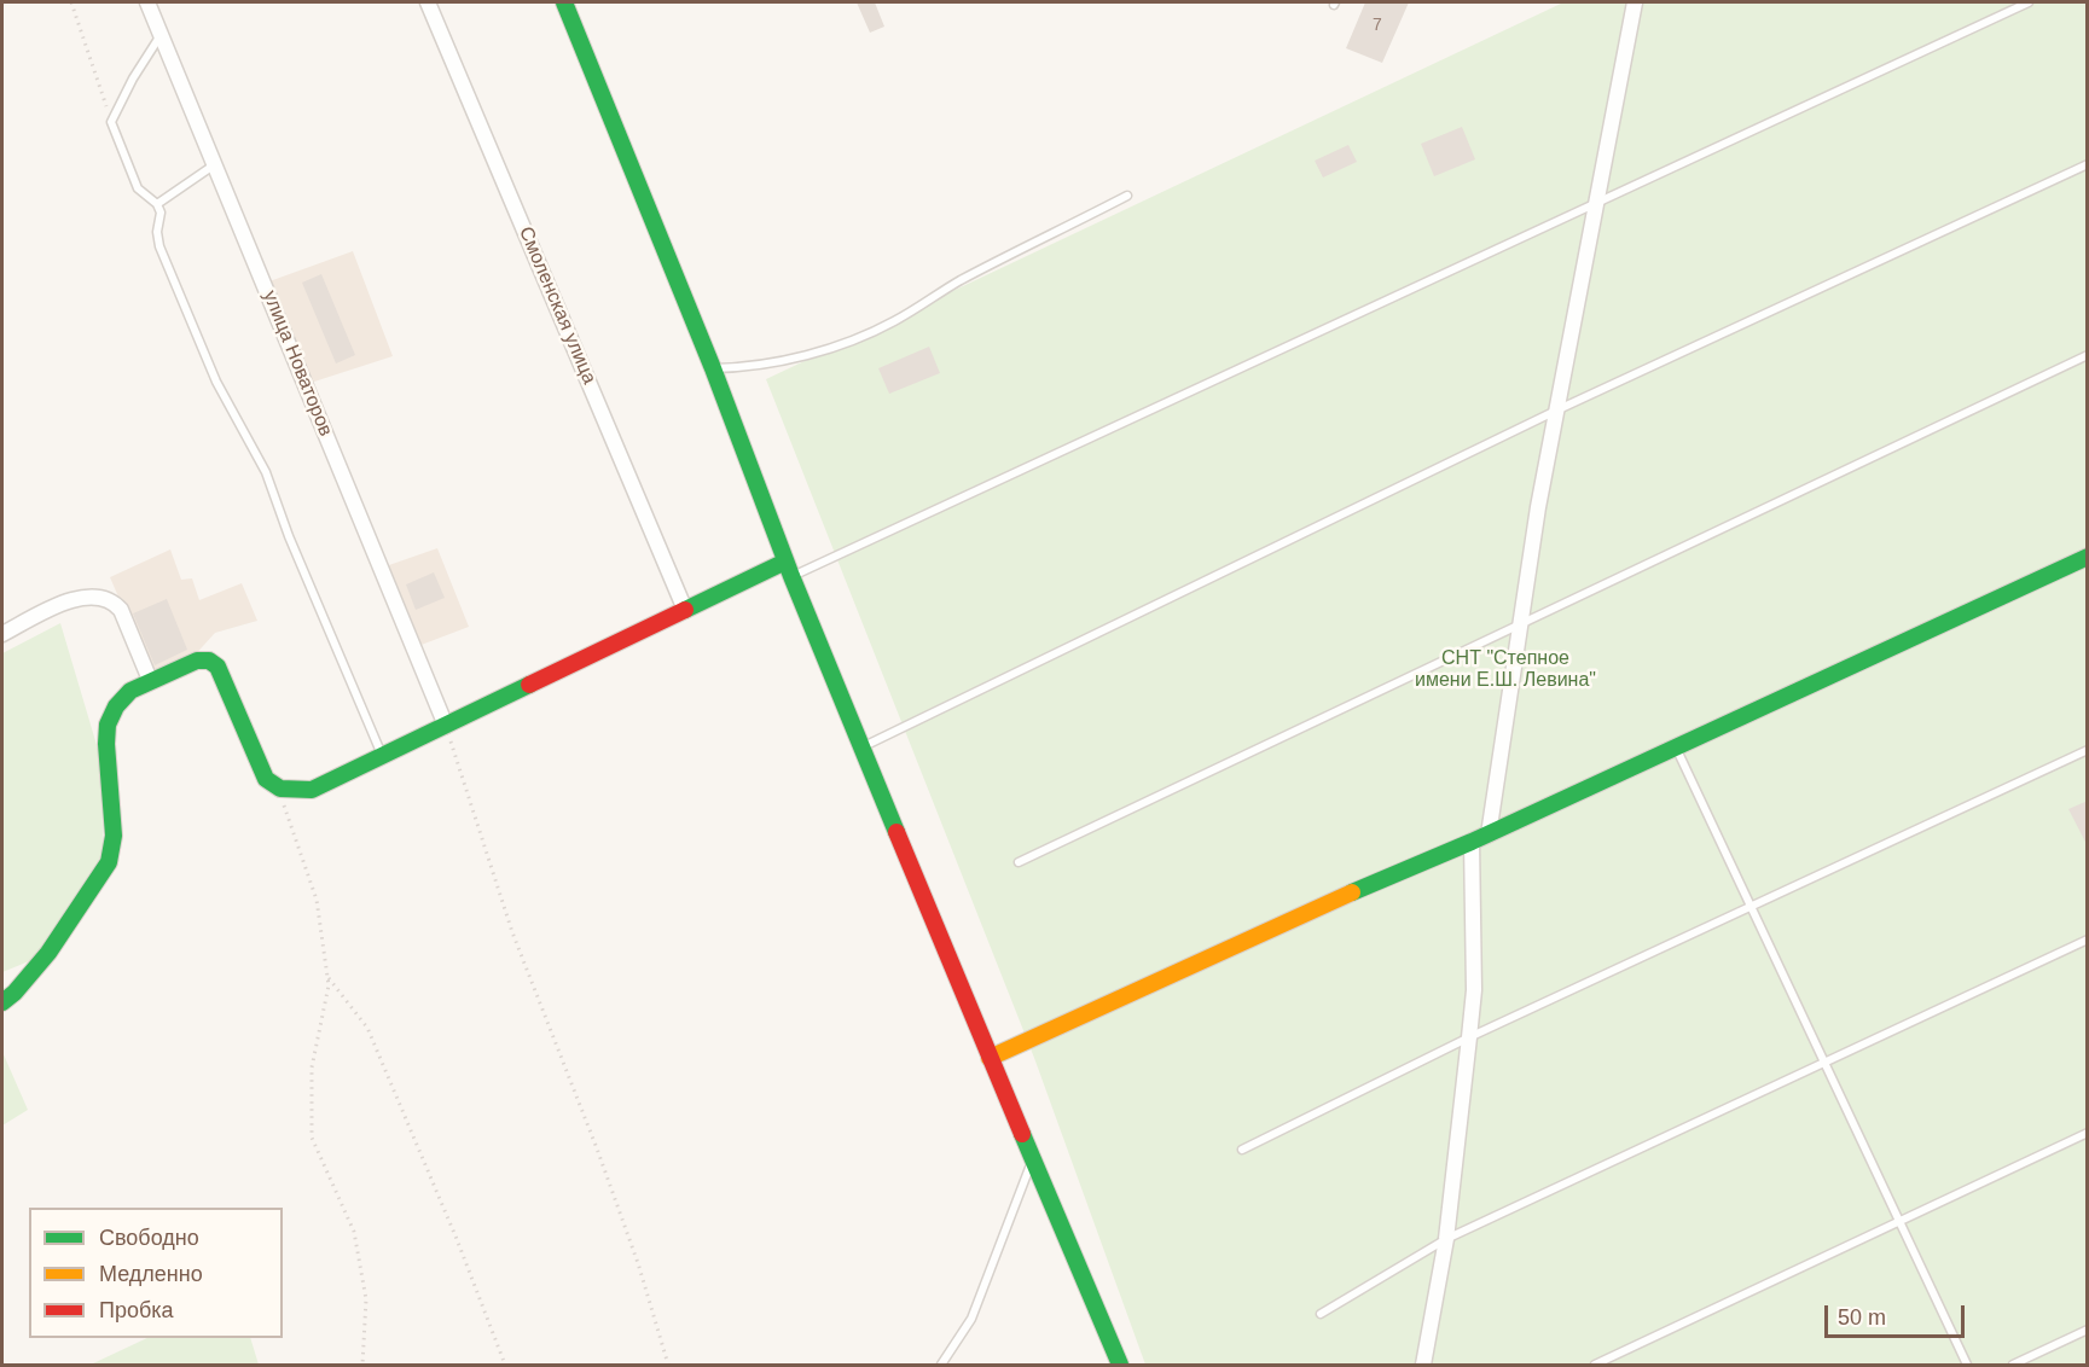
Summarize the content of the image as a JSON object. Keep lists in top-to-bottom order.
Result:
{
  "streets": {
    "street": ["Смоленская улица", "улица Новаторов"]
  },
  "parks": ["СНТ \"Степное имени Е.Ш. Левина\""],
  "house_numbers": ["7"],
  "legend": ["Свободно", "Медленно", "Пробка"],
  "scale_bar": "50 m"
}
